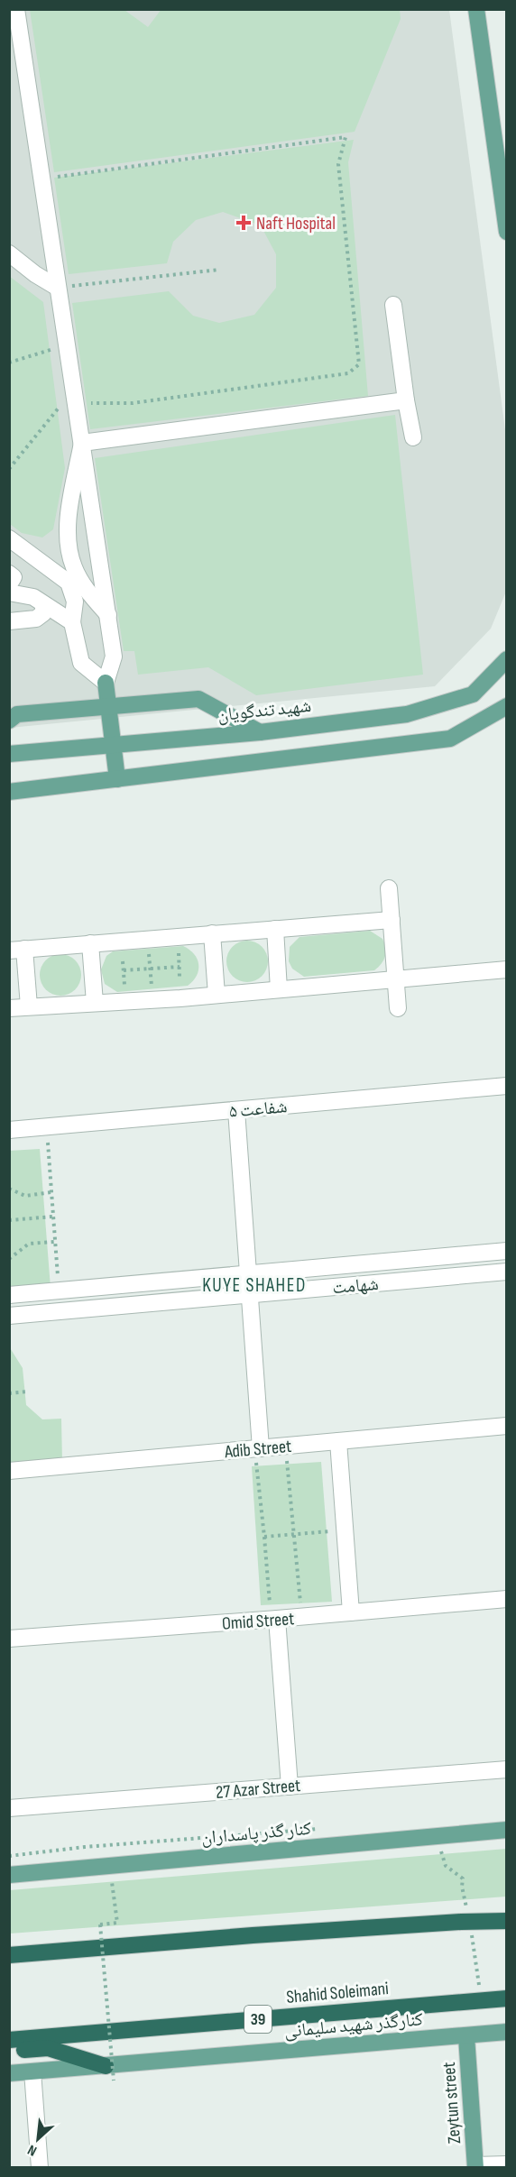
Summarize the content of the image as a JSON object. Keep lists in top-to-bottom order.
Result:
{
  "streets": {
    "highway": ["Shahid Soleimani", "39"],
    "main road": [
      "شهید تندگویان",
      "کنار گذر پاسداران",
      "کنارگذر شهید سلیمانی",
      "Zeytun street"
    ],
    "street": [
      "شفاعت ۵",
      "شهامت",
      "Adib Street",
      "Omid Street",
      "27 Azar Street"
    ]
  },
  "crossings": [
    ["کنارگذر شهید سلیمانی", "Zeytun street"]
  ],
  "districts": ["KUYE SHAHED"],
  "places": {
    "health": ["Naft Hospital"]
  },
  "north": "bottom left"
}
